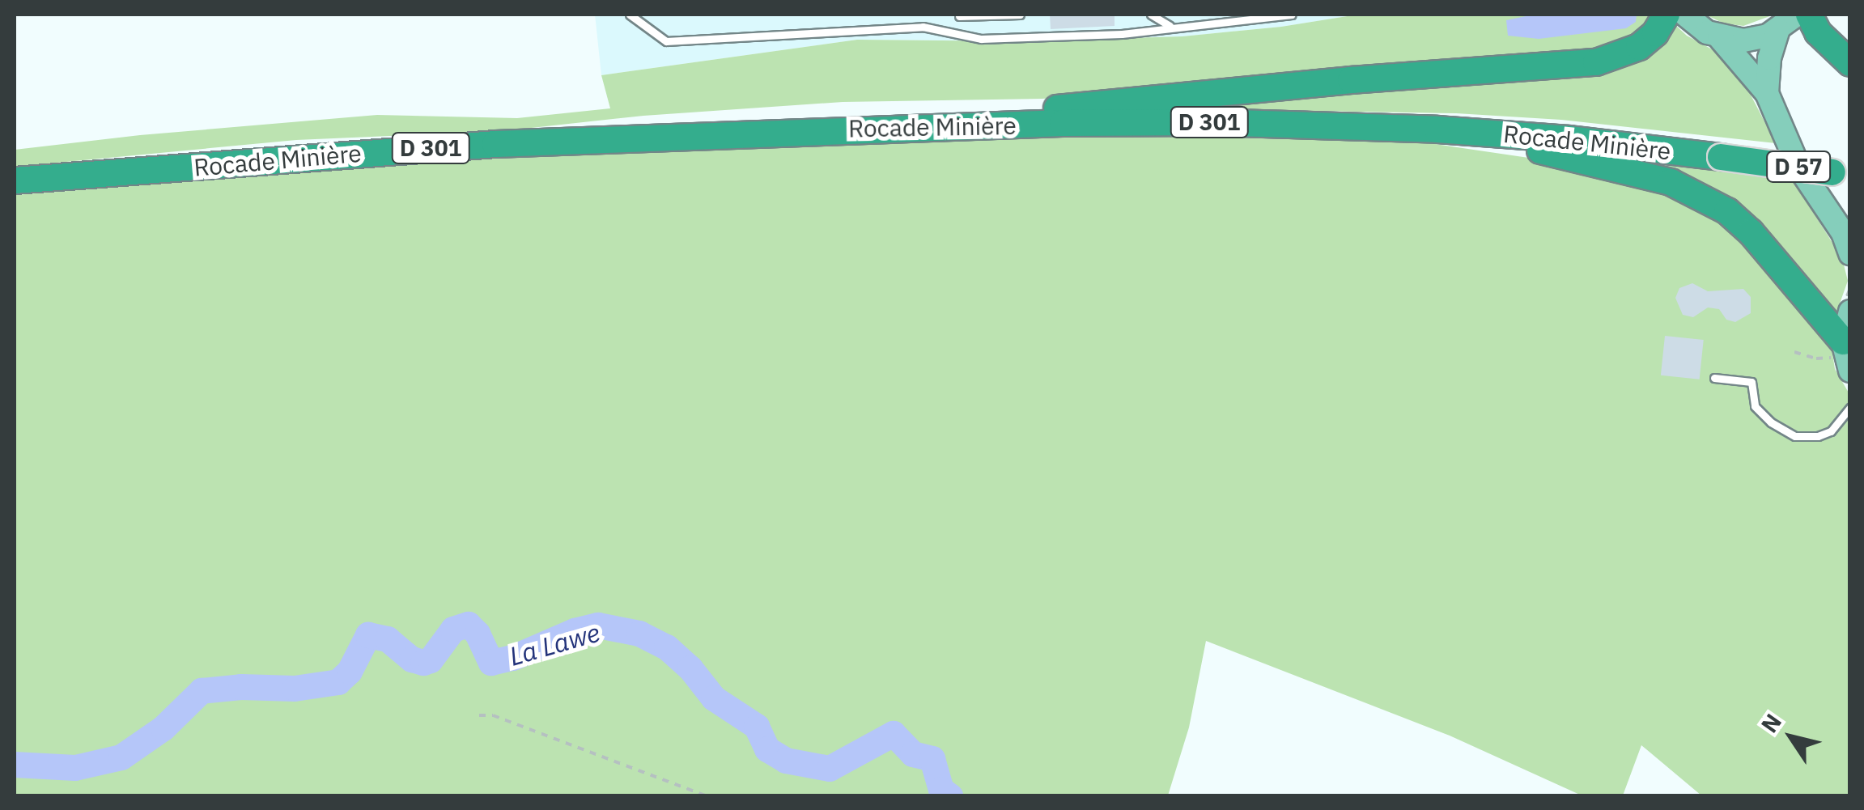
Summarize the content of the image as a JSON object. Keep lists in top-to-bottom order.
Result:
{
  "streets": {
    "highway": ["D 301", "Rocade Minière"],
    "main road": ["D 57"]
  },
  "water": ["La Lawe"],
  "north": "top left"
}
